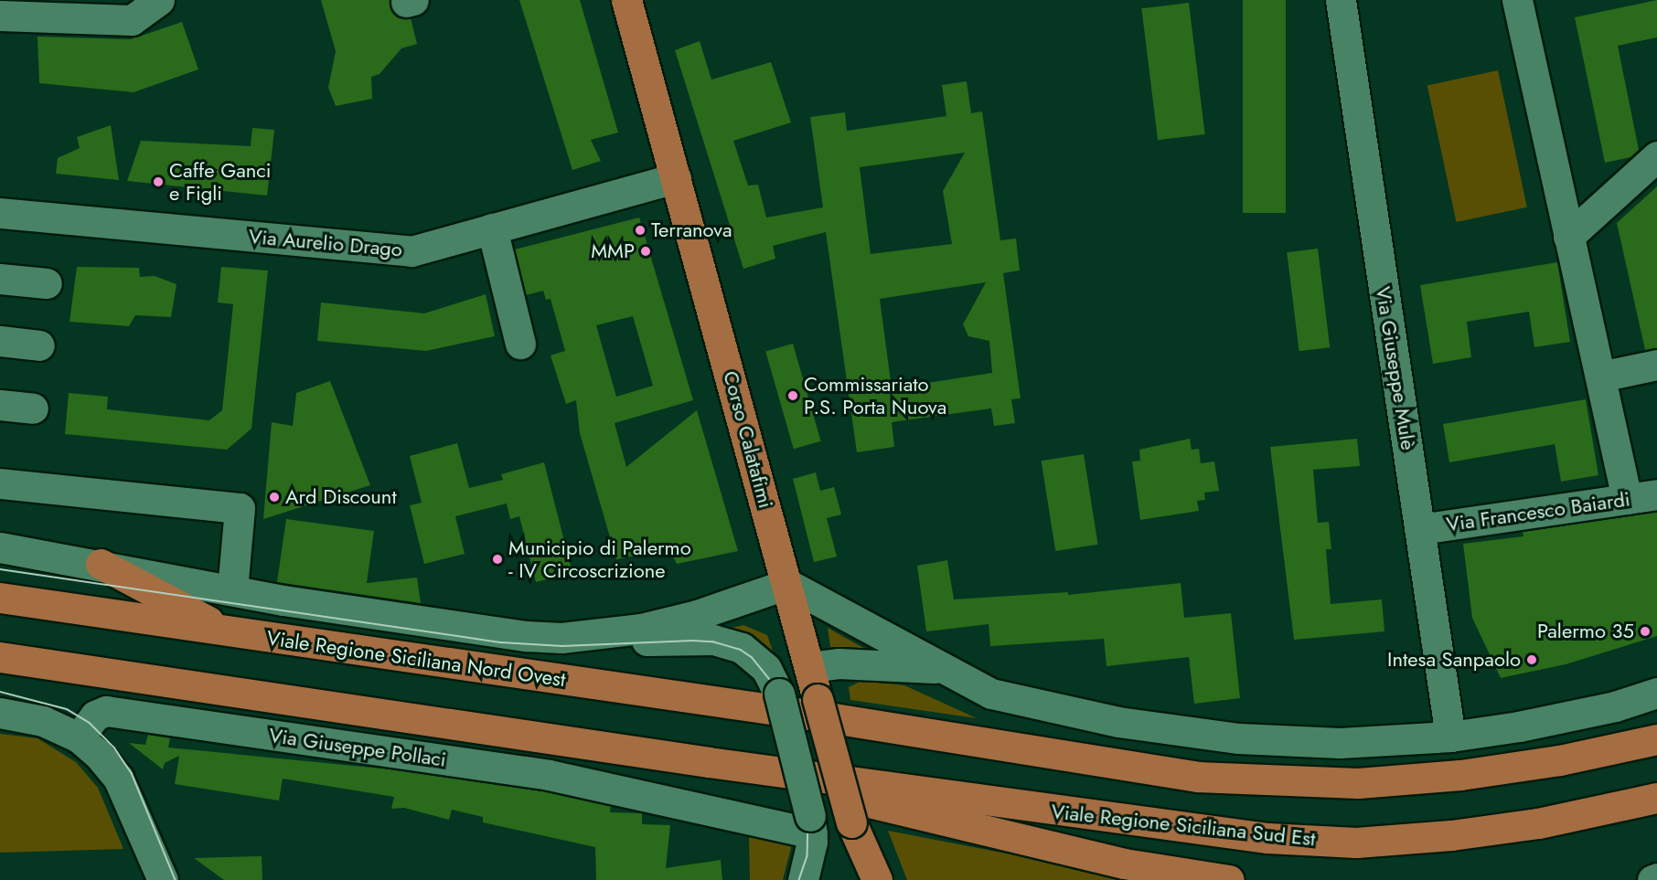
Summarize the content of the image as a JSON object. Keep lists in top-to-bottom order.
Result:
{
  "streets": {
    "main road": ["Corso Calatafimi", "Viale Regione Siciliana Nord Ovest", "Viale Regione Siciliana Sud Est"],
    "street": [
      "Via Aurelio Drago",
      "Via Giuseppe Mulè",
      "Via Francesco Baiardi",
      "Via Giuseppe Pollaci"
    ]
  },
  "crossings": [
    ["Via Aurelio Drago", "Corso Calatafimi"],
    ["Via Giuseppe Mulè", "Via Francesco Baiardi"],
    ["Corso Calatafimi", "Viale Regione Siciliana Nord Ovest"]
  ],
  "places": [
    "Caffe Ganci e Figli",
    "Terranova",
    "MMP",
    "Commissariato P.S. Porta Nuova",
    "Ard Discount",
    "Municipio di Palermo - IV Circoscrizione",
    "Palermo 35",
    "Intesa Sanpaolo"
  ]
}
